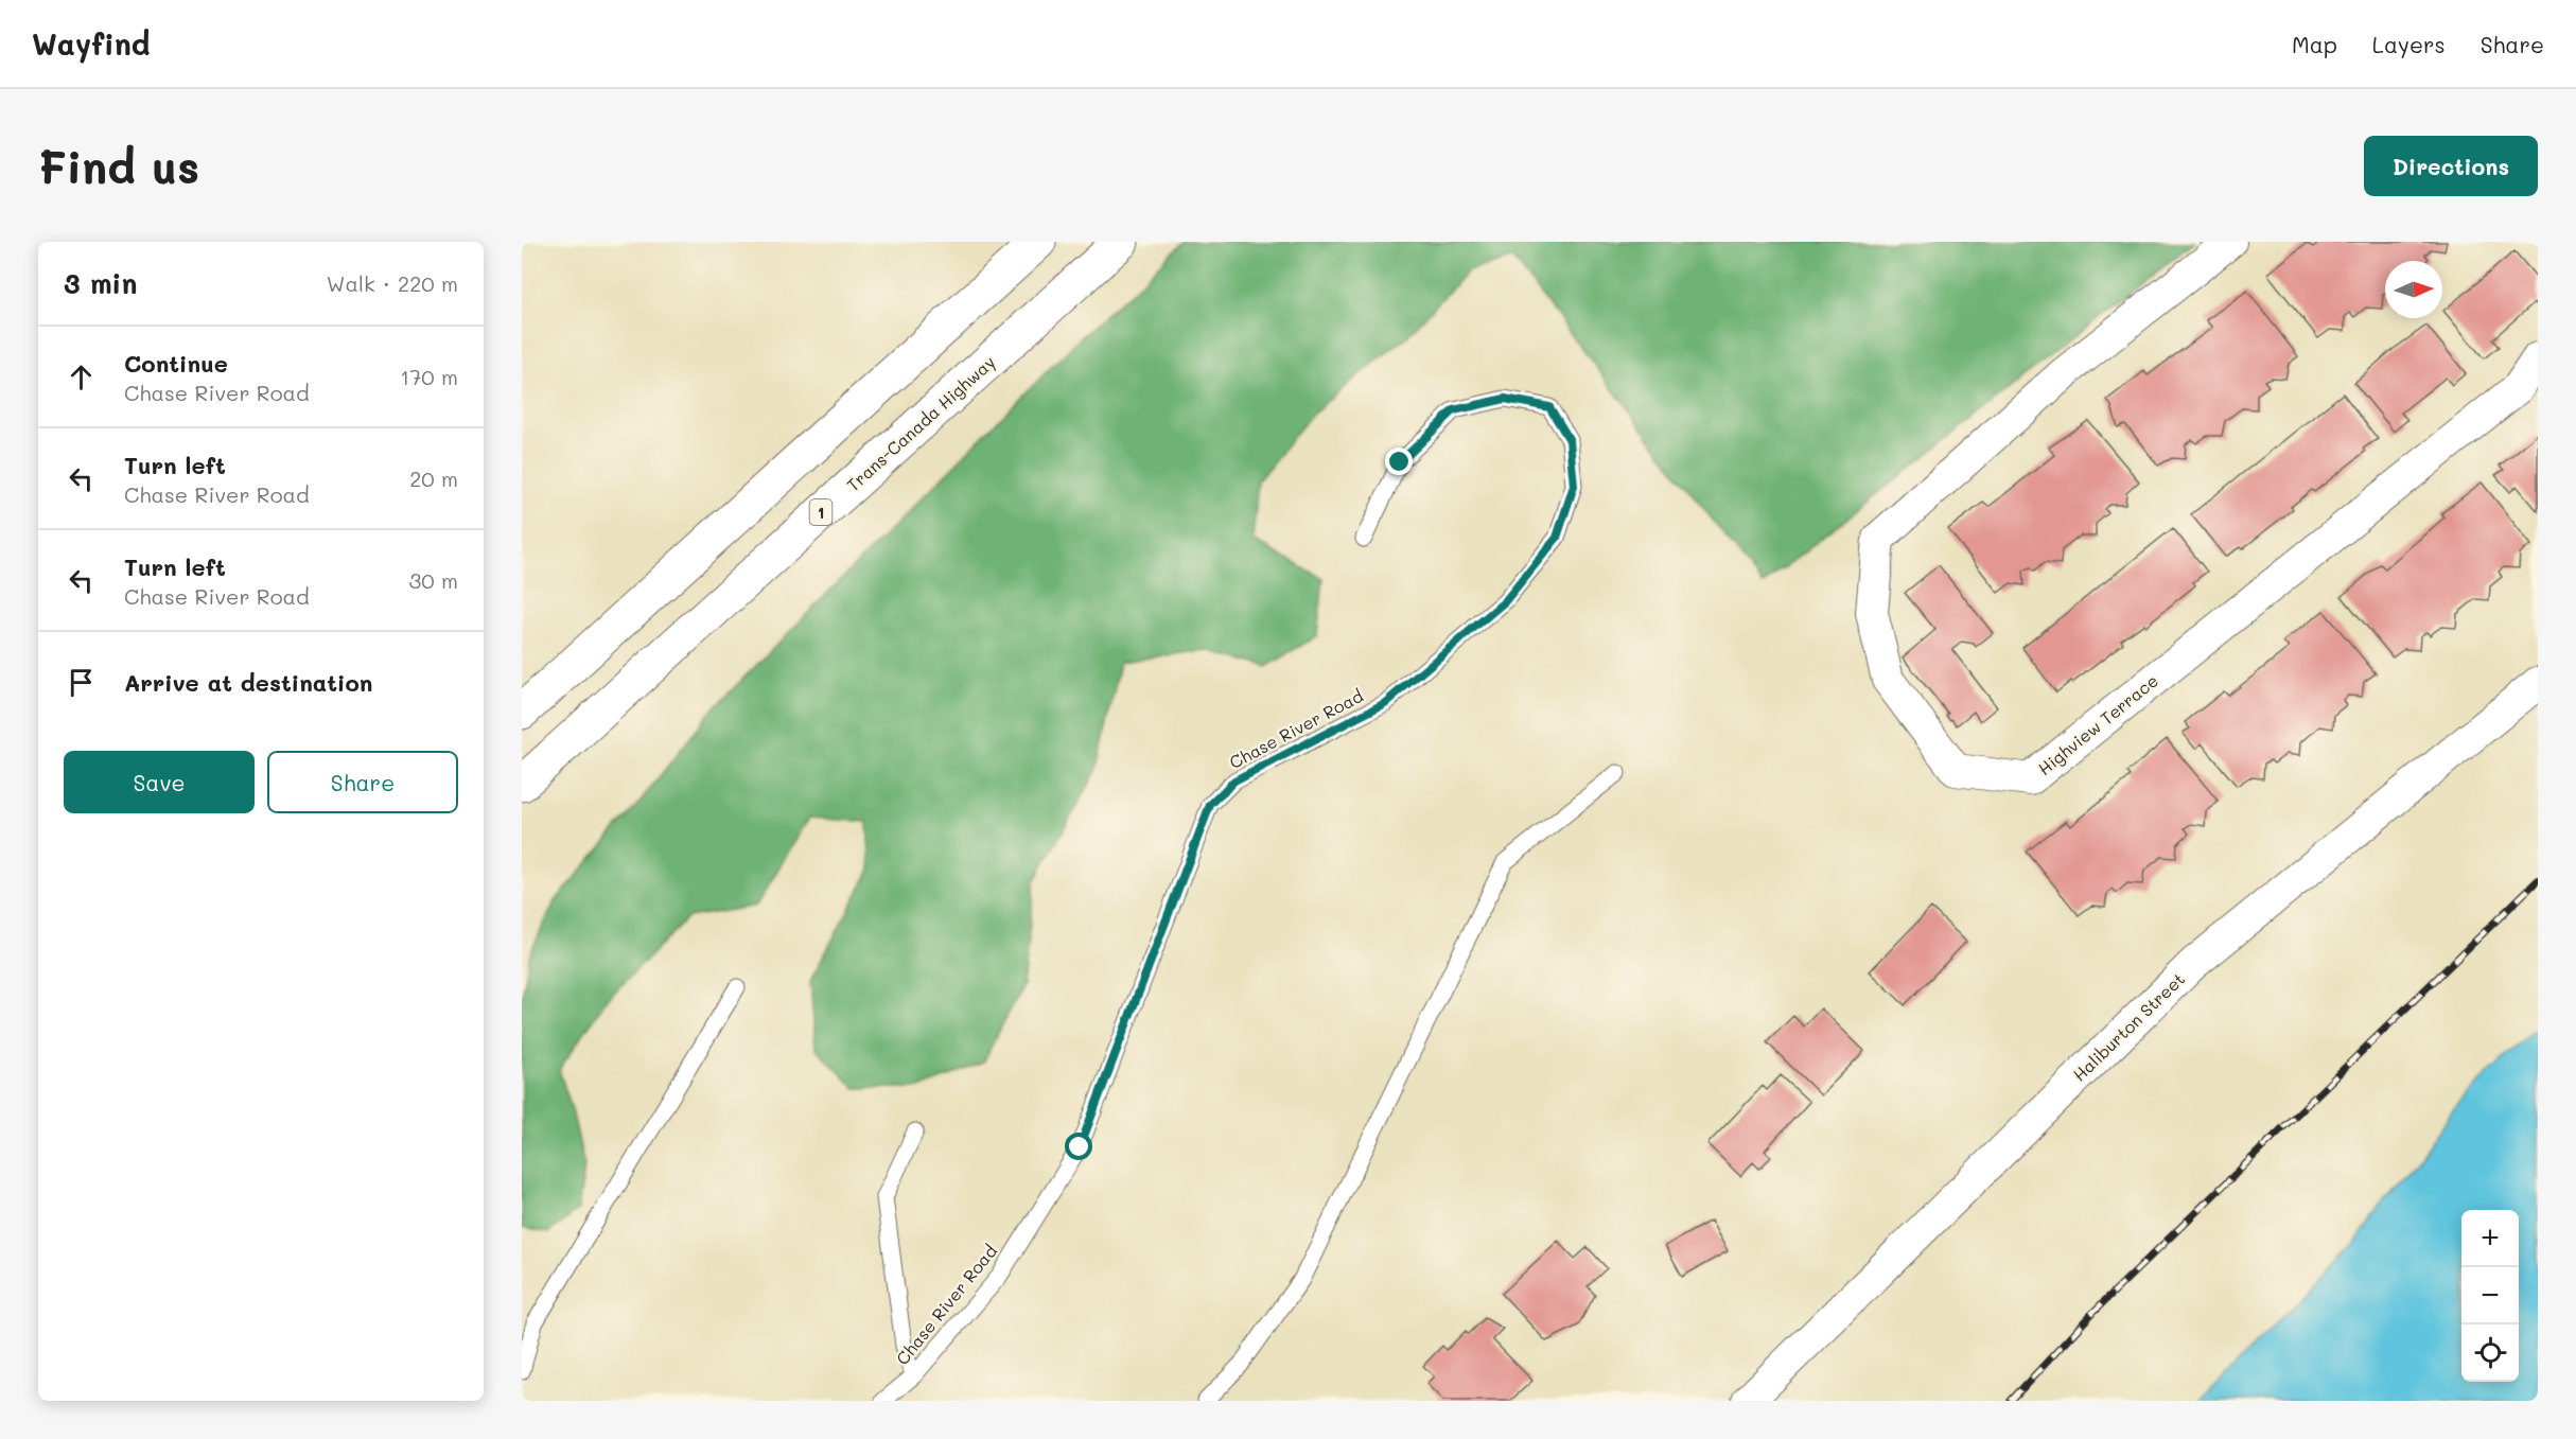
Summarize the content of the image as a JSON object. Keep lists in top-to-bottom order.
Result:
{
  "streets": {
    "highway": ["Trans-Canada Highway", "1"],
    "street": ["Highview Terrace", "Haliburton Street"],
    "lane": ["Chase River Road"]
  },
  "north": "right",
  "page": {
    "header": "Wayfind",
    "nav": ["Map", "Layers", "Share"],
    "buttons": [
      "Directions",
      ["Save", "Share"]
    ],
    "title": "Find us",
    "heading": ["3 min", "Walk · 220 m"],
    "list": [
      ["Continue", "Chase River Road", "170 m"],
      ["Turn left", "Chase River Road", "20 m"],
      ["Turn left", "Chase River Road", "30 m"],
      "Arrive at destination"
    ],
    "map_buttons": ["+", "−"]
  }
}
